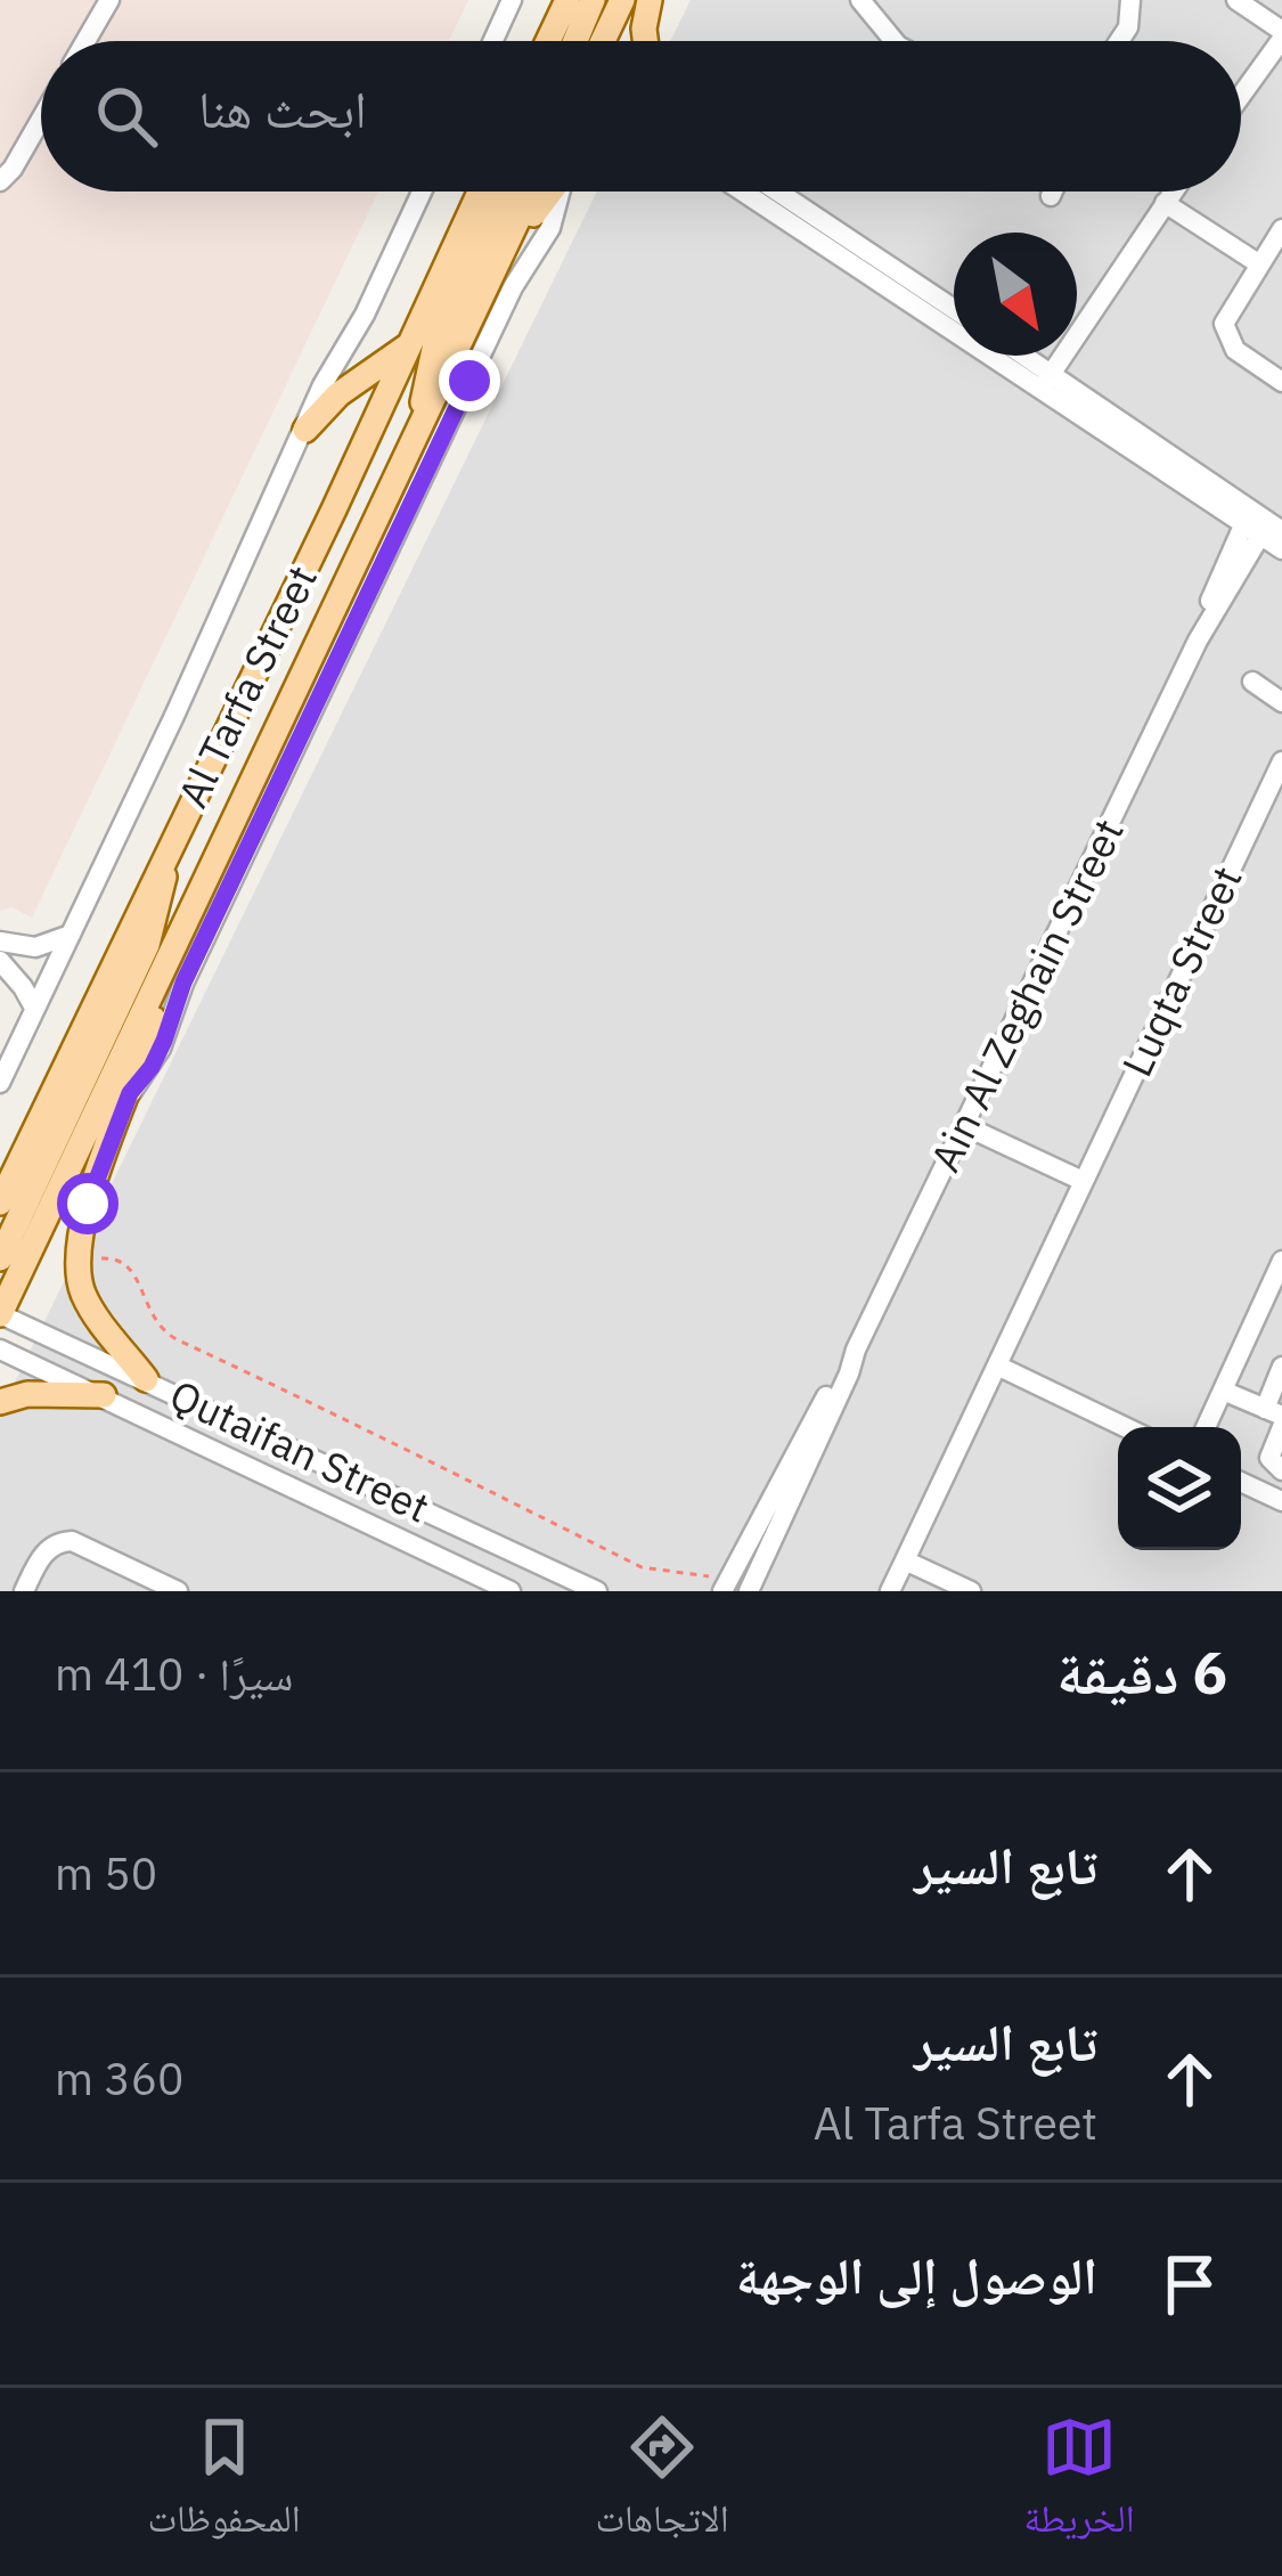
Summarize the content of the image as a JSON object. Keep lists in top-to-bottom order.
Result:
{
  "streets": {
    "main road": ["Al Tarfa Street"],
    "street": ["Luqta Street", "Ain Al Zeghain Street", "Qutaifan Street"]
  },
  "crossings": [
    ["Al Tarfa Street", "Qutaifan Street"]
  ],
  "north": "bottom right",
  "page": {
    "search": "ابحث هنا",
    "heading": ["6 دقيقة", "سيرًا · 410 m"],
    "list": [
      ["تابع السير", "50 m"],
      ["تابع السير", "Al Tarfa Street", "360 m"],
      "الوصول إلى الوجهة"
    ],
    "nav": ["الخريطة", "الاتجاهات", "المحفوظات"]
  }
}
